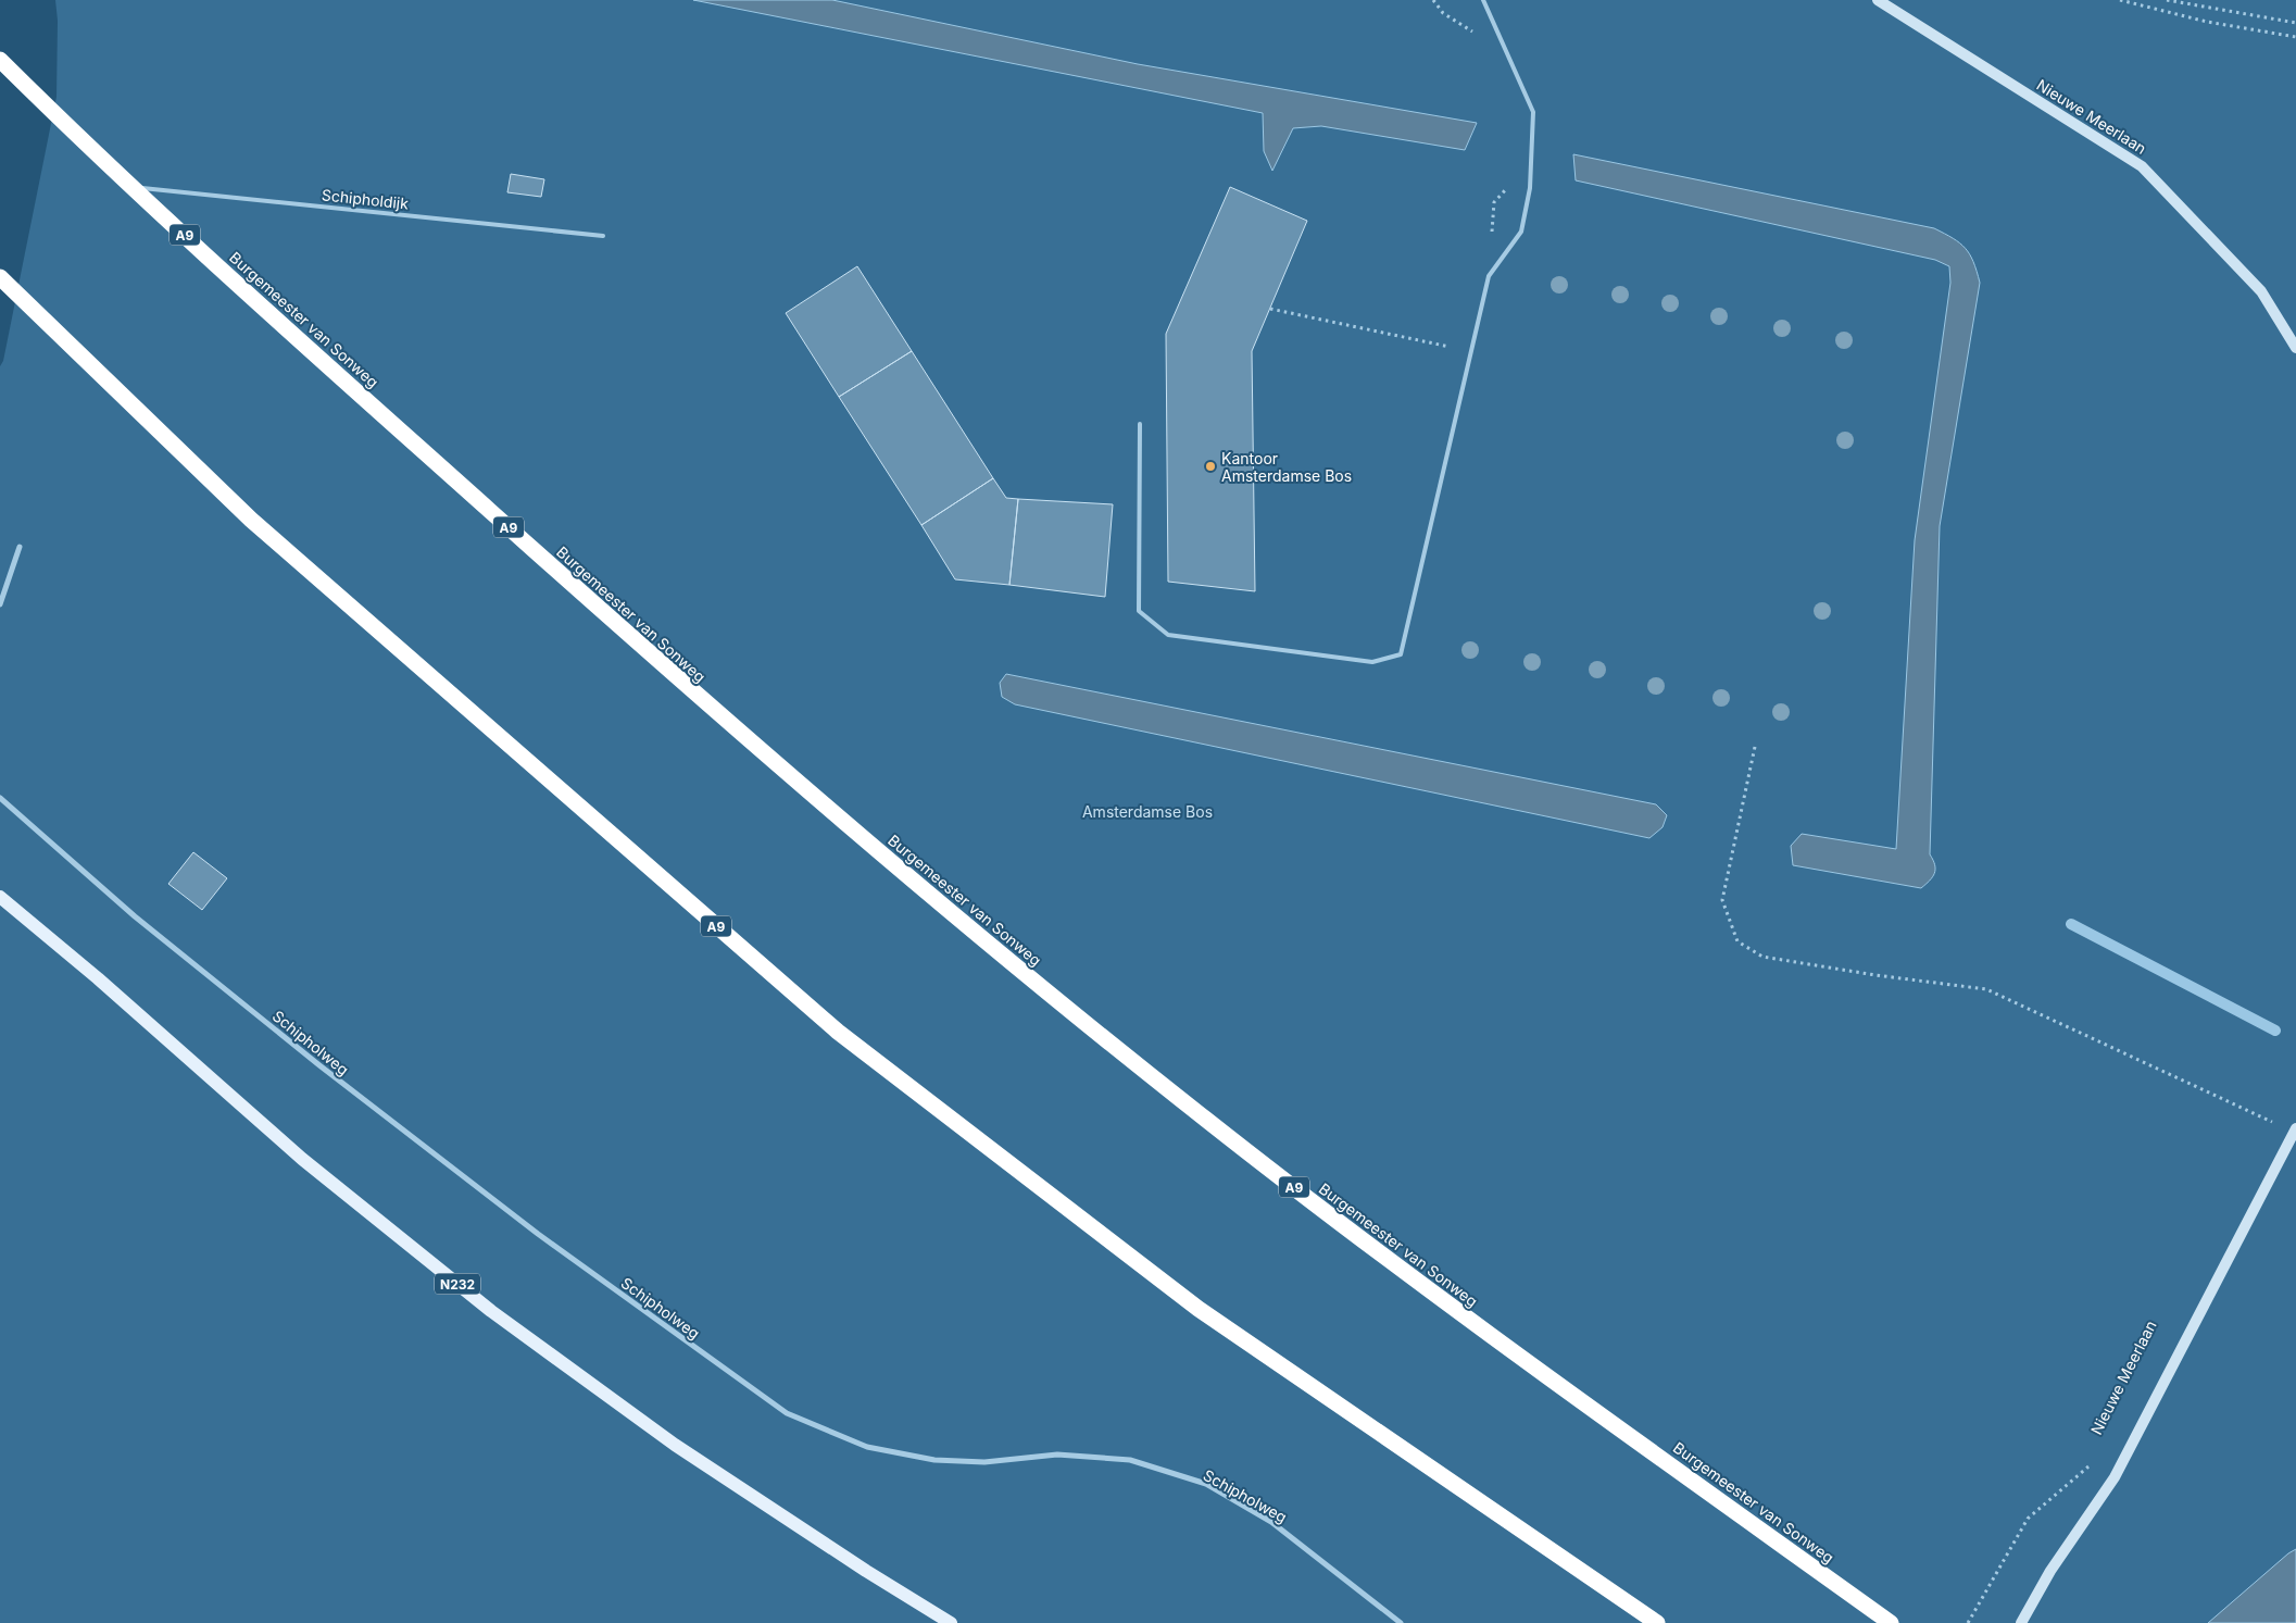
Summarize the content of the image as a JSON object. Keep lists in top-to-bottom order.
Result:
{
  "streets": {
    "highway": ["A9", "Burgemeester van Sonweg"],
    "main road": ["N232"],
    "street": ["Nieuwe Meerlaan", "Schipholweg"],
    "lane": ["Schipholdijk"]
  },
  "parks": ["Amsterdamse Bos"],
  "places": ["Kantoor Amsterdamse Bos"]
}
